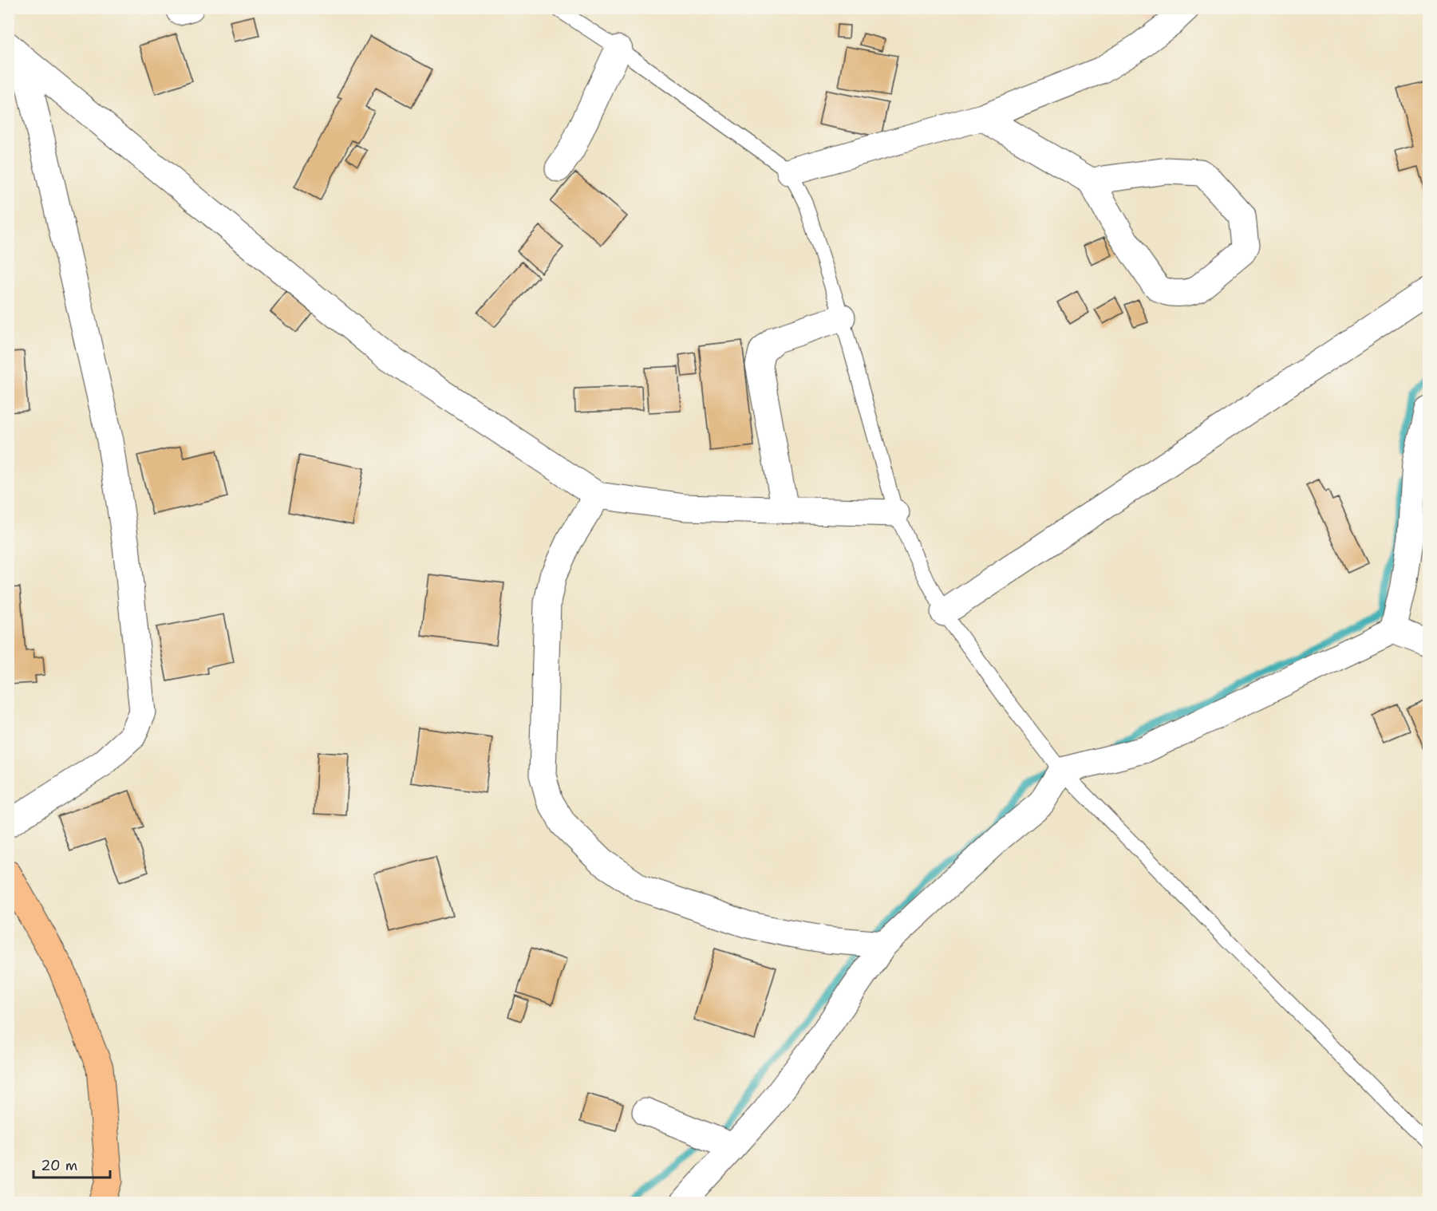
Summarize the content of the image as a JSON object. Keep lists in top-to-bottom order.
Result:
{
  "scale_bar": "20 m"
}
